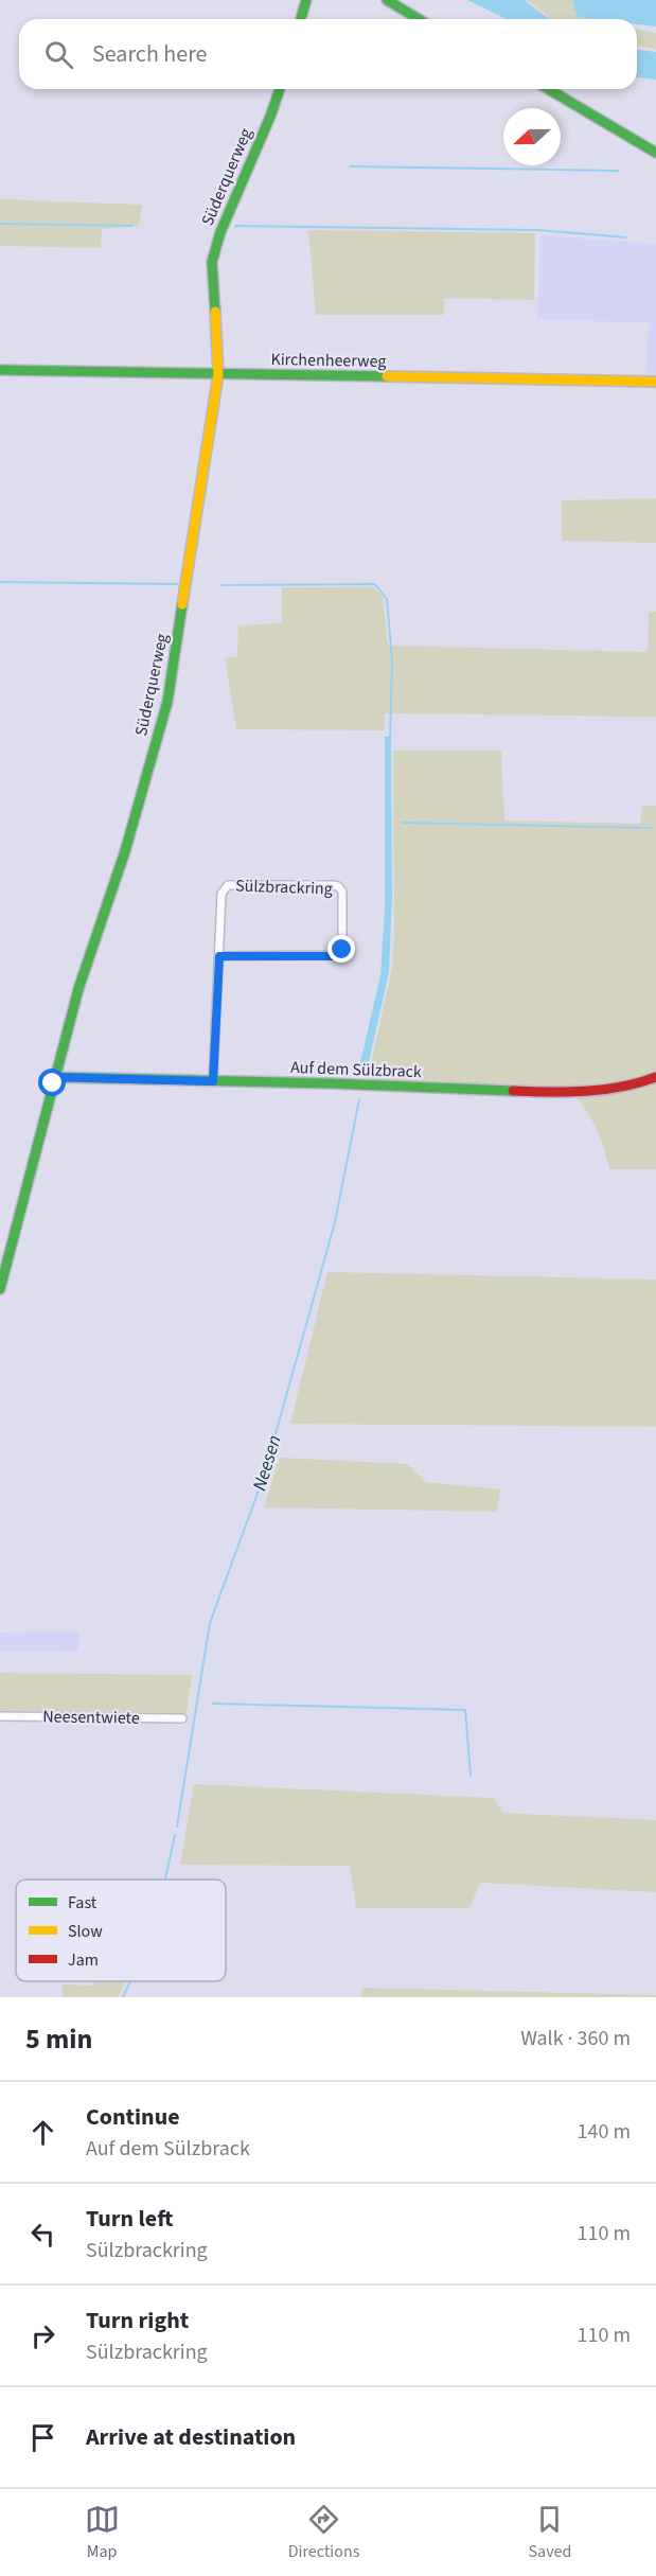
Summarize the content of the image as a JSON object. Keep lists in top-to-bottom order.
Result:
{
  "streets": {
    "street": [
      "Süderquerweg",
      "Kirchenheerweg",
      "Sülzbrackring",
      "Auf dem Sülzbrack",
      "Neesentwiete"
    ]
  },
  "crossings": [
    ["Süderquerweg", "Kirchenheerweg"],
    ["Süderquerweg", "Auf dem Sülzbrack"],
    ["Sülzbrackring", "Auf dem Sülzbrack"]
  ],
  "water": ["Neesen"],
  "legend": ["Fast", "Slow", "Jam"],
  "north": "left",
  "page": {
    "search": "Search here",
    "heading": ["5 min", "Walk · 360 m"],
    "list": [
      ["Continue", "Auf dem Sülzbrack", "140 m"],
      ["Turn left", "Sülzbrackring", "110 m"],
      ["Turn right", "Sülzbrackring", "110 m"],
      "Arrive at destination"
    ],
    "nav": ["Map", "Directions", "Saved"]
  }
}
